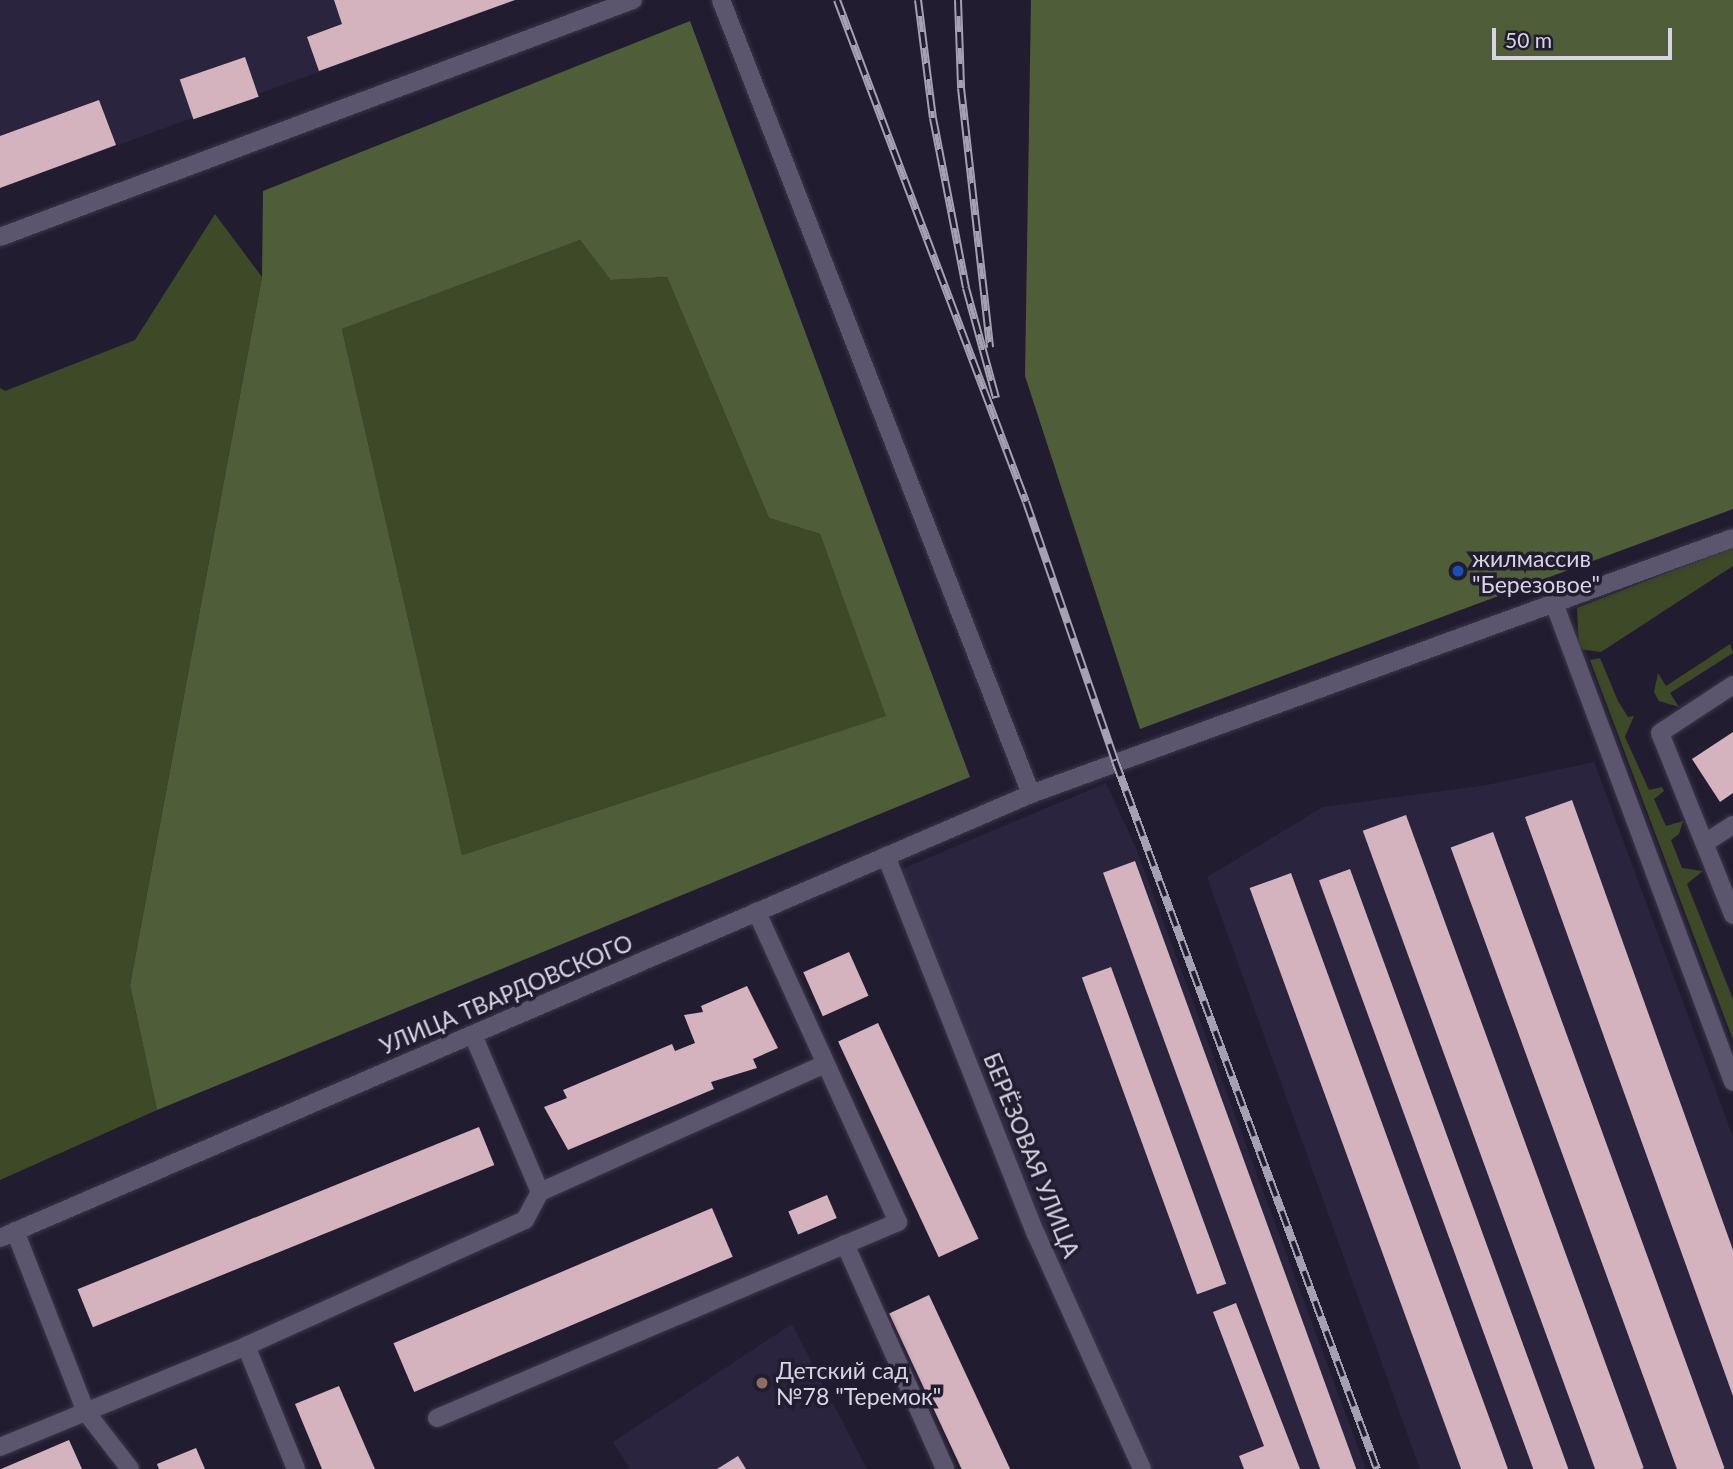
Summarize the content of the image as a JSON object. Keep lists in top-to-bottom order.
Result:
{
  "streets": {
    "street": ["УЛИЦА ТВАРДОВСКОГО", "БЕРЁЗОВАЯ УЛИЦА"]
  },
  "crossings": [
    ["УЛИЦА ТВАРДОВСКОГО", "БЕРЁЗОВАЯ УЛИЦА"]
  ],
  "places": ["жилмассив \"Березовое\"", "Детский сад №78 \"Теремок\""],
  "scale_bar": "50 m"
}
